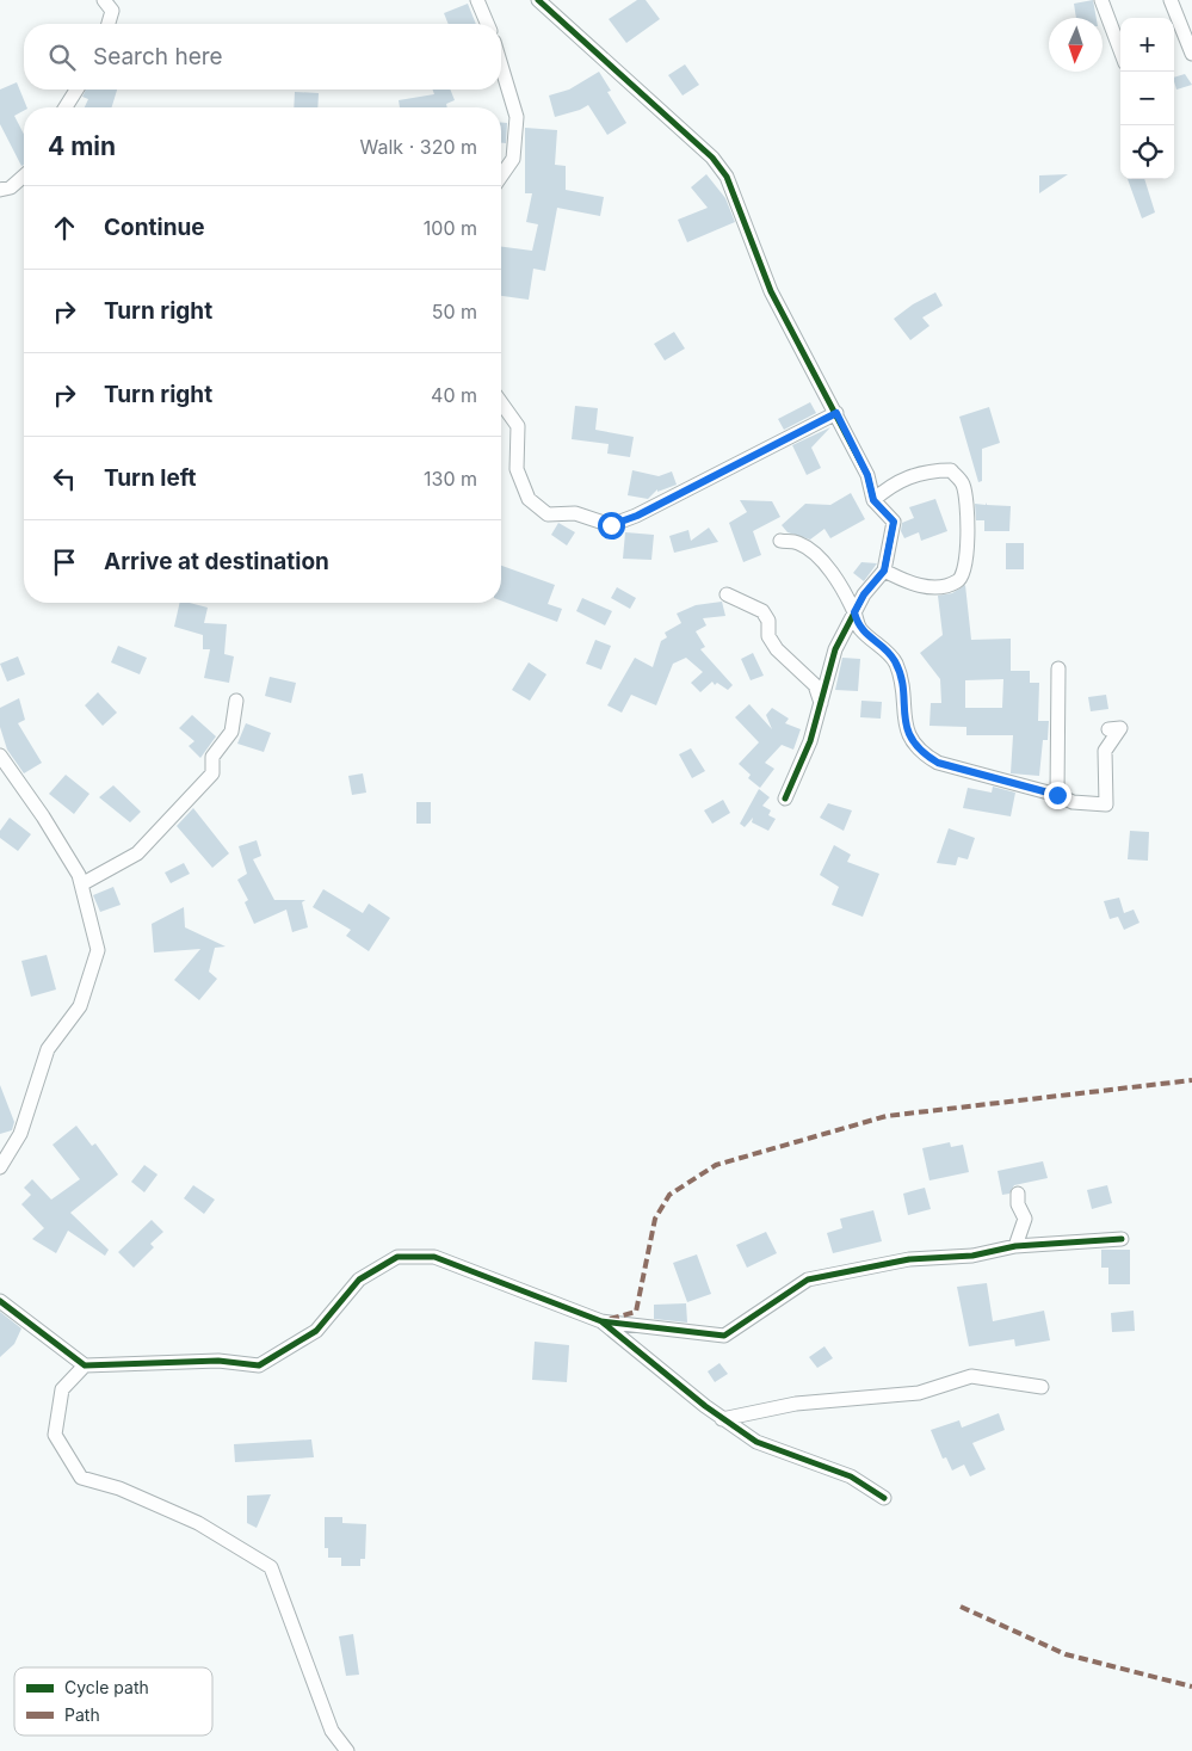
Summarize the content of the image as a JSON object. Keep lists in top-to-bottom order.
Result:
{
  "legend": ["Cycle path", "Path"],
  "north": "bottom",
  "page": {
    "map_buttons": ["+", "−"],
    "search": "Search here",
    "heading": ["4 min", "Walk · 320 m"],
    "list": [
      ["Continue", "100 m"],
      ["Turn right", "50 m"],
      ["Turn right", "40 m"],
      ["Turn left", "130 m"],
      "Arrive at destination"
    ]
  }
}
